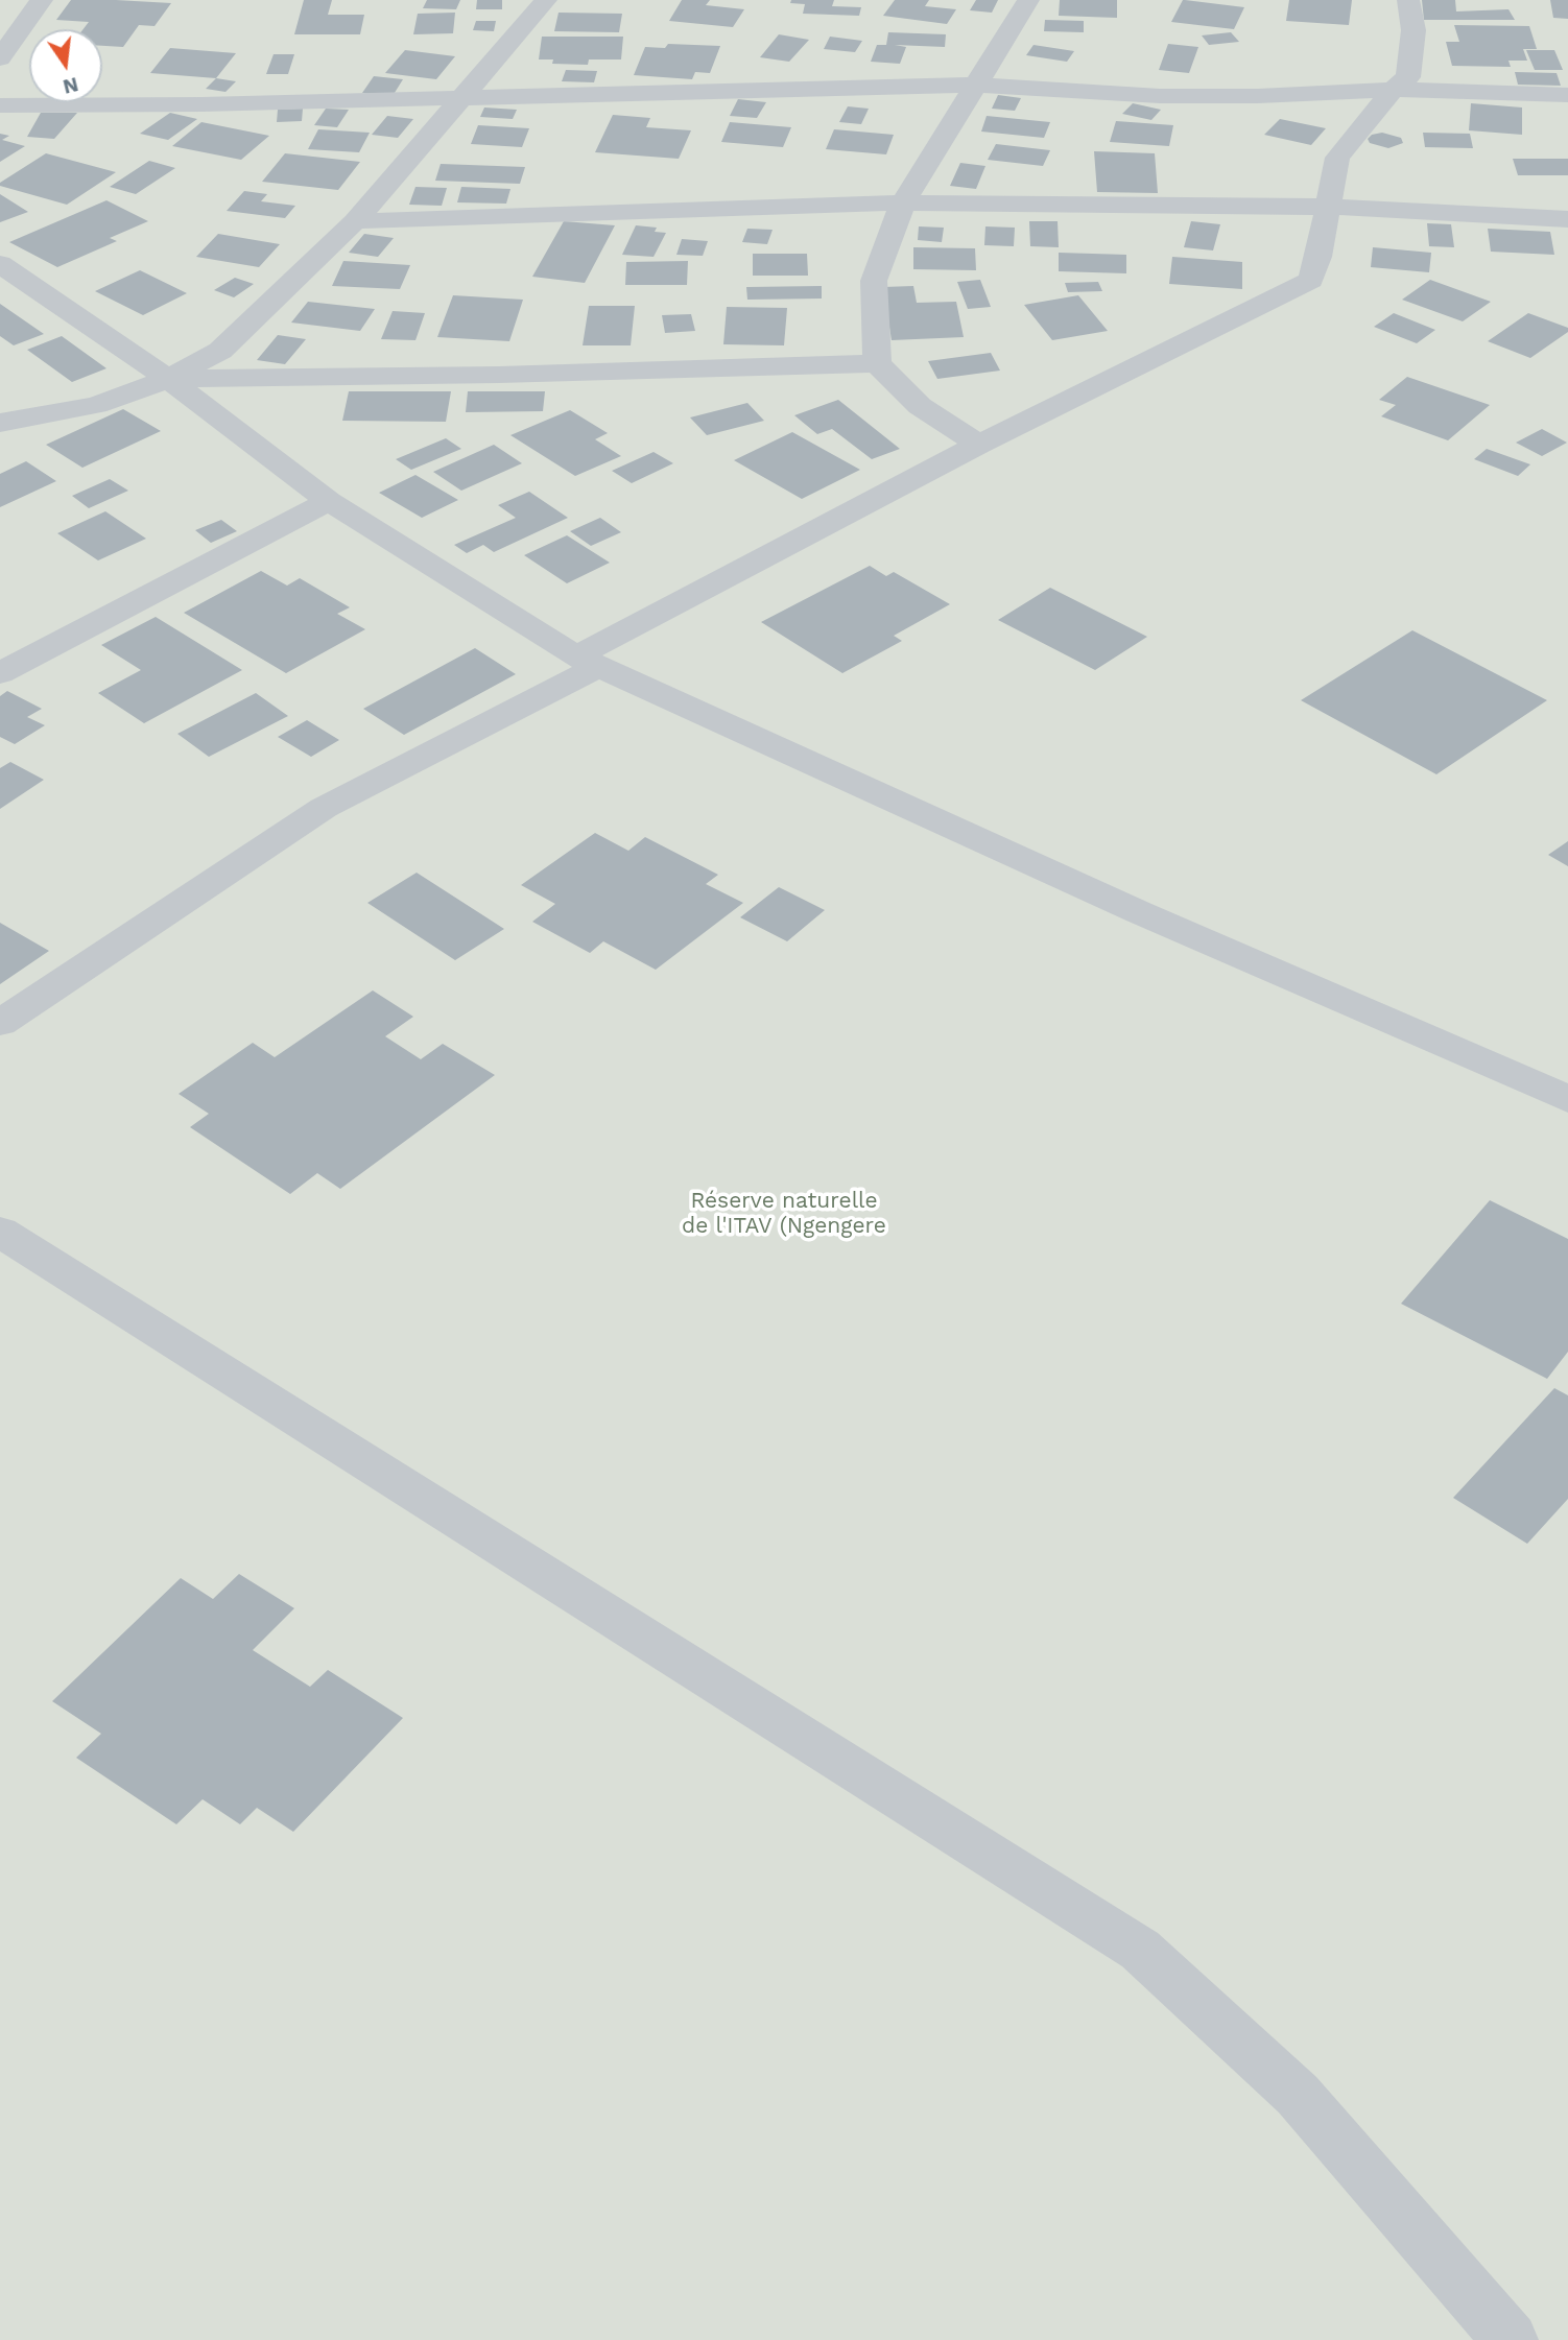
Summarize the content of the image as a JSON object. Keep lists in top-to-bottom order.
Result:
{
  "parks": ["Réserve naturelle de l'ITAV (Ngengere"],
  "north": "bottom"
}
